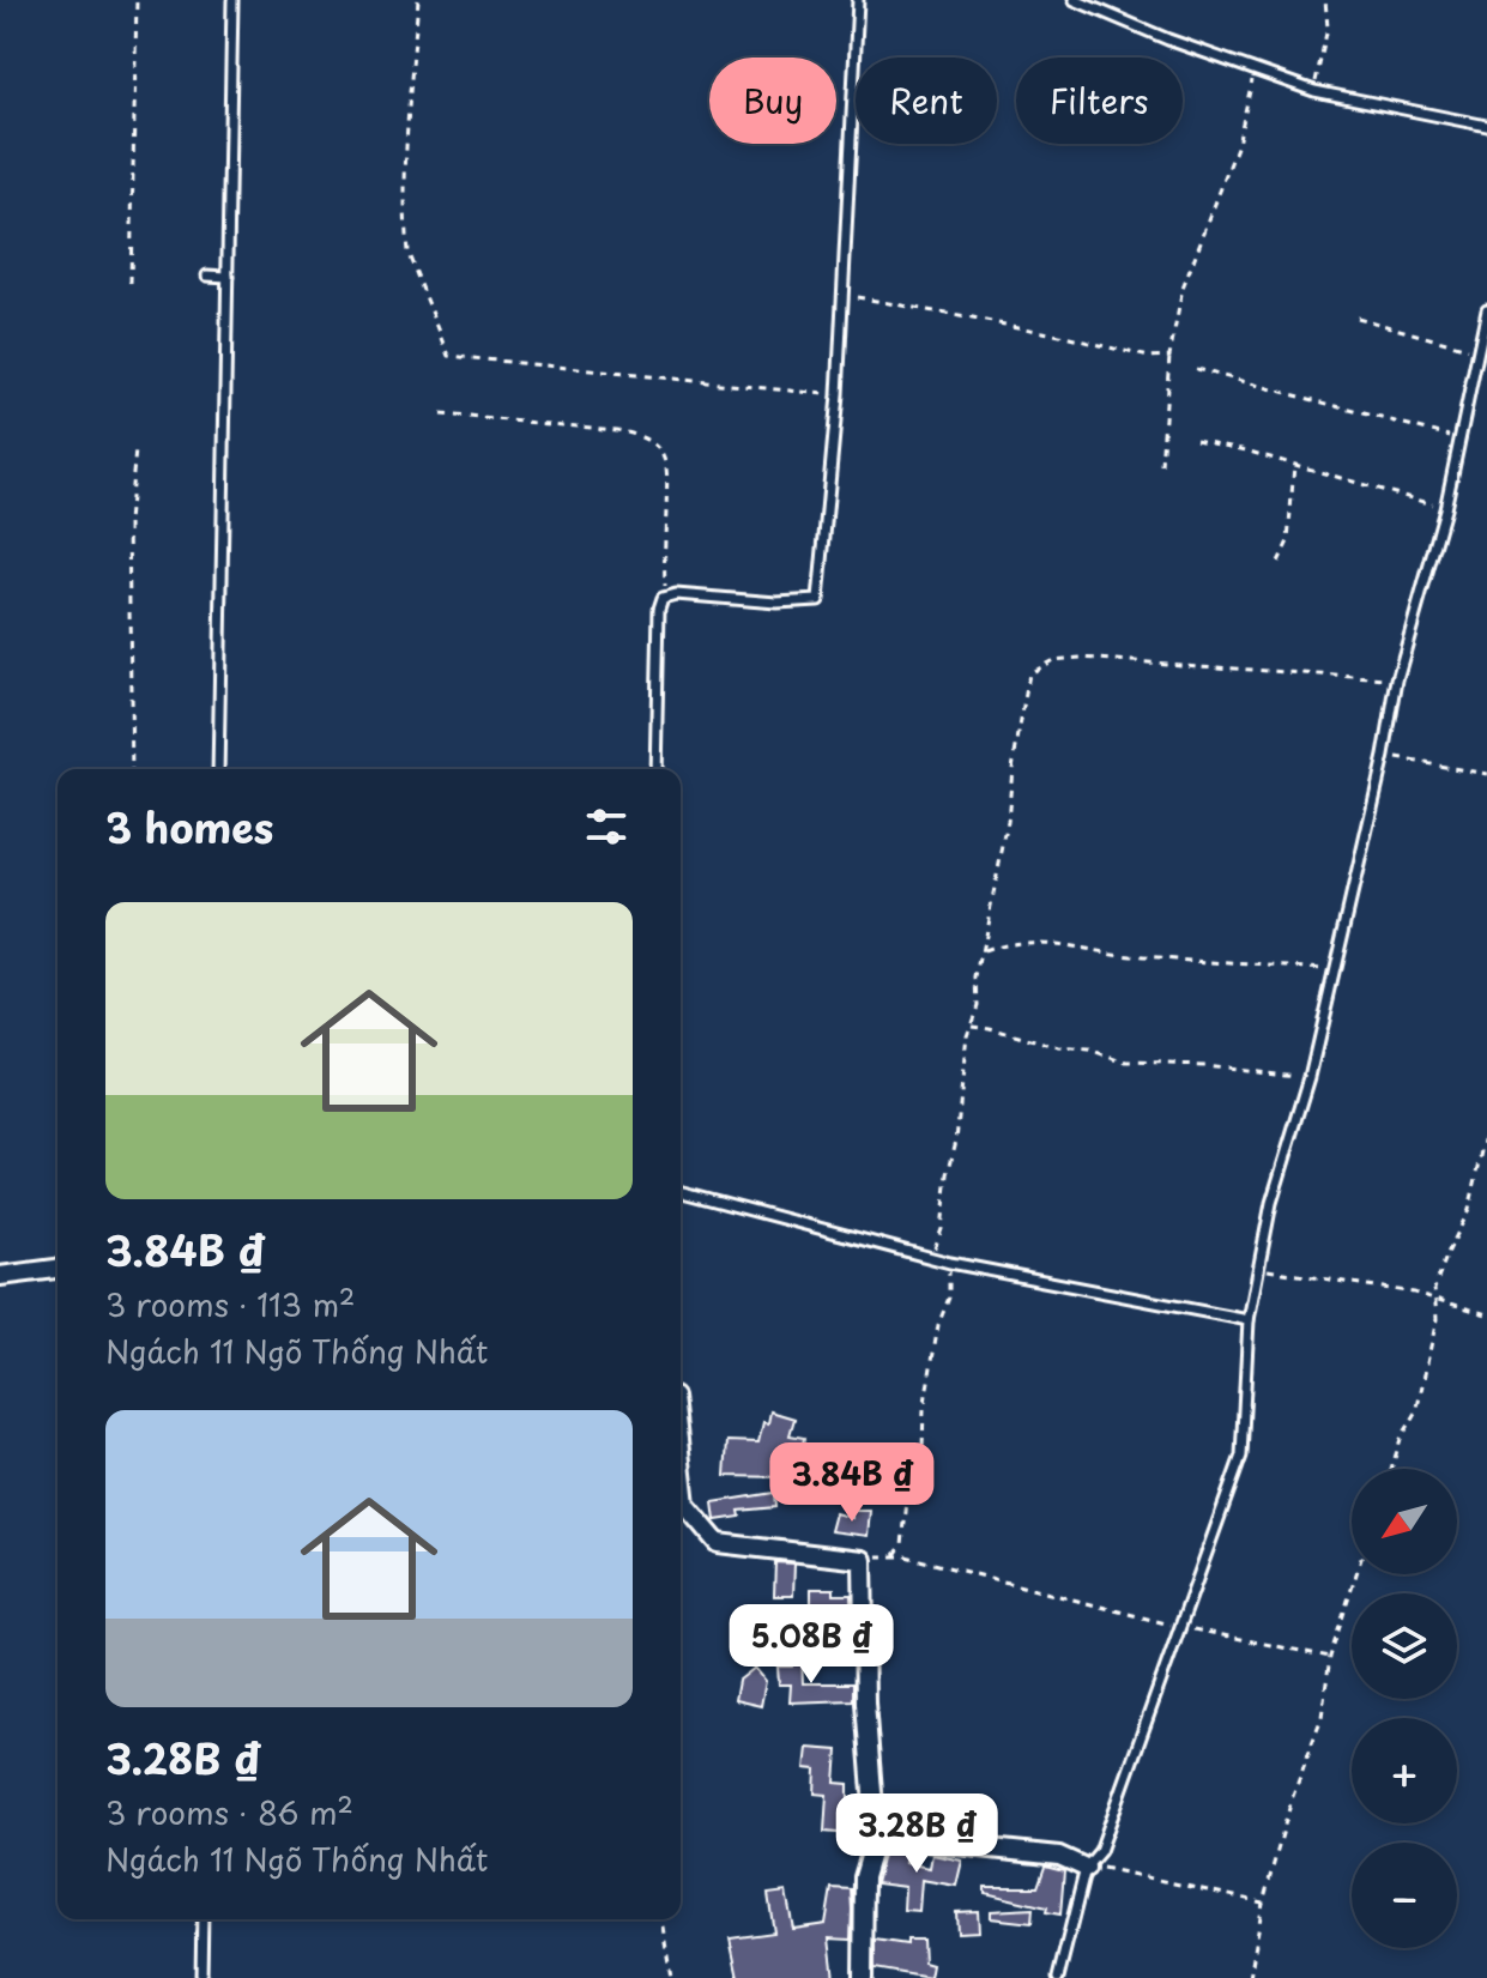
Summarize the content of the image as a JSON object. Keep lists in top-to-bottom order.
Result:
{
  "north": "bottom left",
  "page": {
    "chip": ["Buy", "Rent", "Filters"],
    "heading": "3 homes",
    "list": [
      {
        "name": "3.84B ₫",
        "note": "3 rooms · 113 m² · Ngách 11 Ngõ Thống Nhất"
      },
      {
        "name": "3.28B ₫",
        "note": "3 rooms · 86 m² · Ngách 11 Ngõ Thống Nhất"
      }
    ],
    "price": ["3.84B ₫", "5.08B ₫", "3.28B ₫"],
    "map_buttons": ["+", "−"]
  }
}
